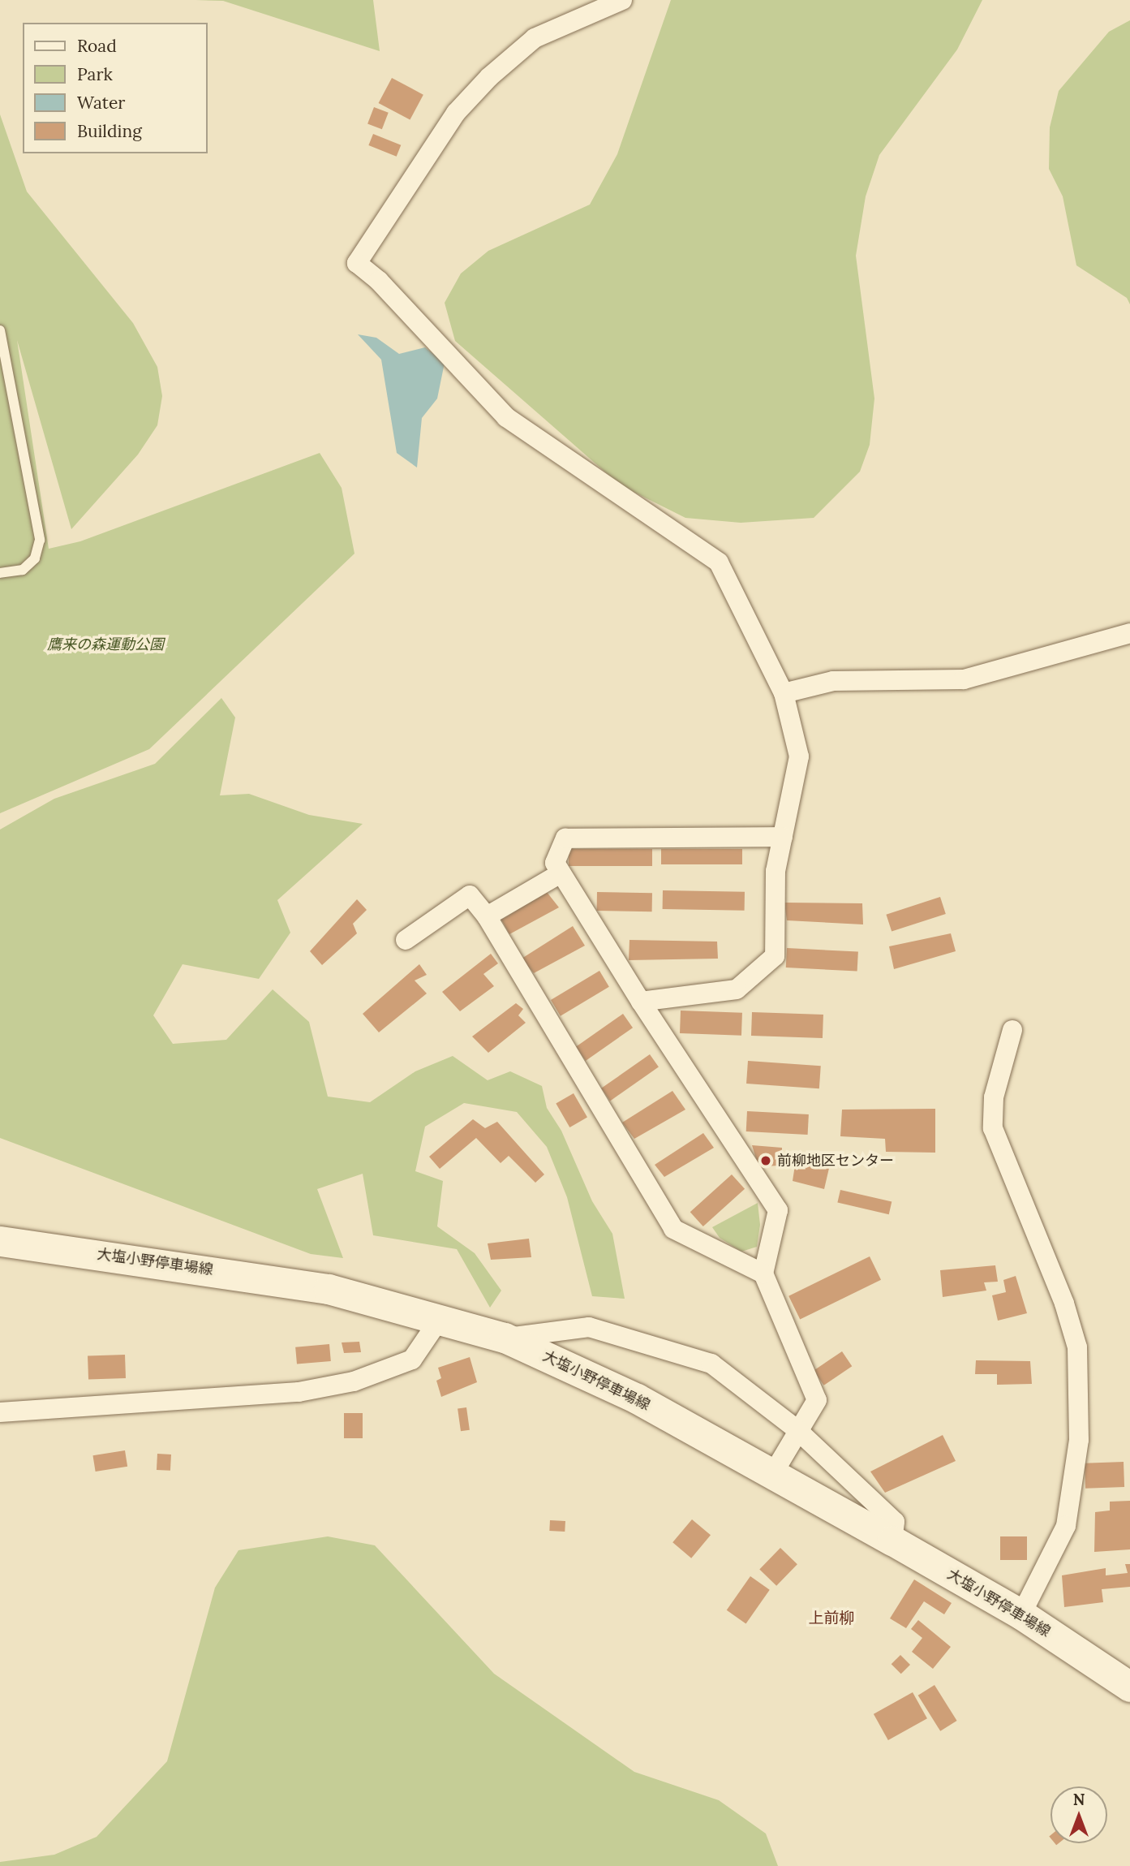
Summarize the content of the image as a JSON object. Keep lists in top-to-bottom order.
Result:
{
  "streets": {
    "main road": ["大塩小野停車場線"]
  },
  "districts": ["上前柳"],
  "parks": ["鷹来の森運動公園"],
  "places": ["前柳地区センター"],
  "legend": [
    "Road",
    "Park",
    "Water",
    "Building"
  ],
  "north": "top"
}
